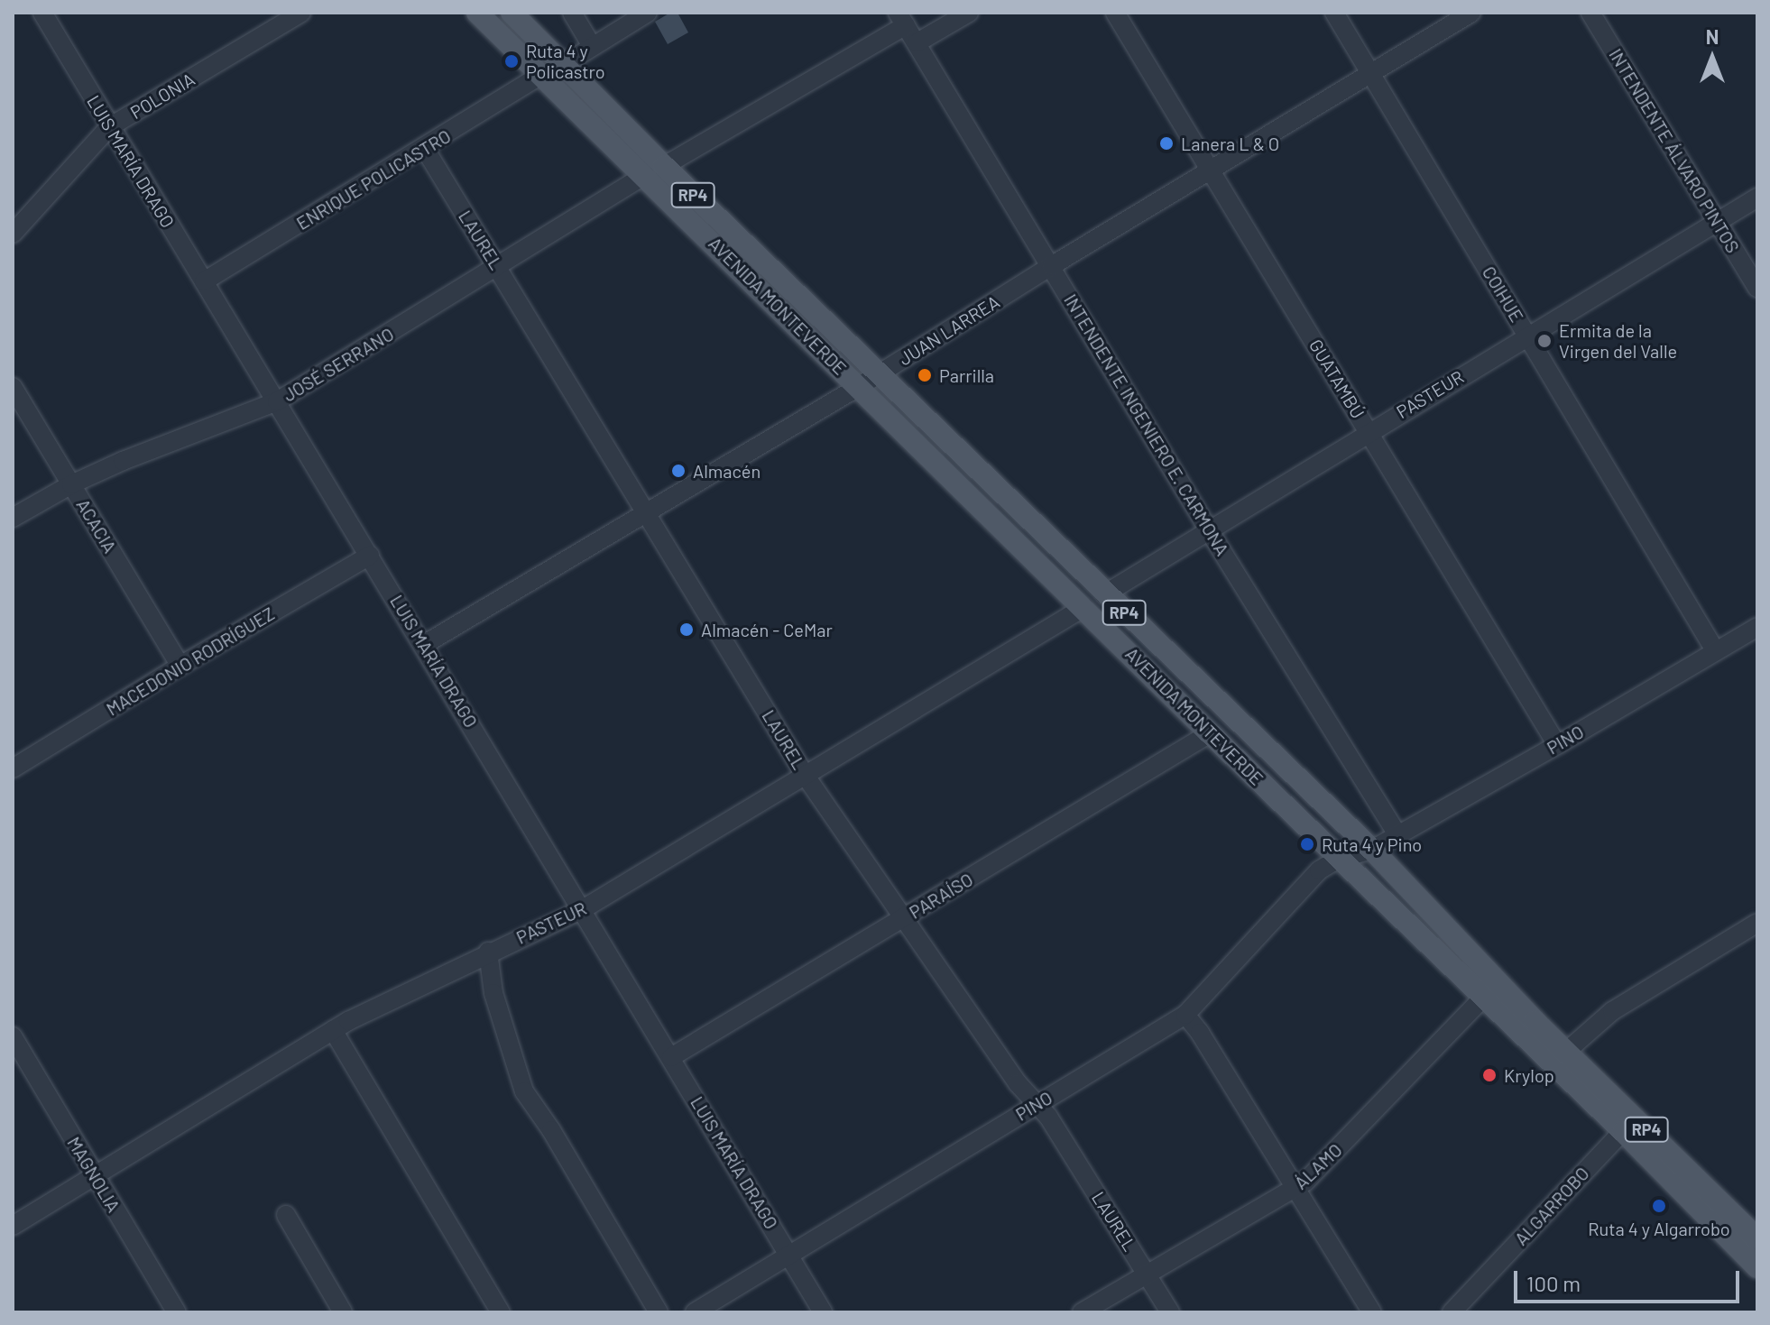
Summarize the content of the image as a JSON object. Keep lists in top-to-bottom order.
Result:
{
  "streets": {
    "main road": ["RP4", "AVENIDA MONTEVERDE"],
    "street": [
      "POLONIA",
      "INTENDENTE ÁLVARO PINTOS",
      "LUIS MARÍA DRAGO",
      "ENRIQUE POLICASTRO",
      "LAUREL",
      "COIHUE",
      "JUAN LARREA",
      "JOSÉ SERRANO",
      "GUATAMBÚ",
      "PASTEUR",
      "INTENDENTE INGENIERO E. CARMONA",
      "ACACIA",
      "MACEDONIO RODRÍGUEZ",
      "PINO",
      "PARAÍSO",
      "ÁLAMO",
      "MAGNOLIA",
      "ALGARROBO"
    ]
  },
  "crossings": [
    ["POLONIA", "LUIS MARÍA DRAGO"],
    ["INTENDENTE ÁLVARO PINTOS", "PASTEUR"],
    ["LUIS MARÍA DRAGO", "ENRIQUE POLICASTRO"],
    ["LUIS MARÍA DRAGO", "JUAN LARREA"],
    ["LUIS MARÍA DRAGO", "JOSÉ SERRANO"],
    ["LUIS MARÍA DRAGO", "PASTEUR"],
    ["LUIS MARÍA DRAGO", "MACEDONIO RODRÍGUEZ"],
    ["LUIS MARÍA DRAGO", "PINO"],
    ["LUIS MARÍA DRAGO", "PARAÍSO"],
    ["ENRIQUE POLICASTRO", "LAUREL"],
    ["ENRIQUE POLICASTRO", "AVENIDA MONTEVERDE"],
    ["LAUREL", "JUAN LARREA"],
    ["LAUREL", "JOSÉ SERRANO"],
    ["LAUREL", "PASTEUR"],
    ["LAUREL", "PINO"],
    ["LAUREL", "PARAÍSO"],
    ["LAUREL", "ÁLAMO"],
    ["COIHUE", "JUAN LARREA"],
    ["COIHUE", "PASTEUR"],
    ["COIHUE", "PINO"],
    ["AVENIDA MONTEVERDE", "JUAN LARREA"],
    ["AVENIDA MONTEVERDE", "JOSÉ SERRANO"],
    ["AVENIDA MONTEVERDE", "PASTEUR"],
    ["AVENIDA MONTEVERDE", "PINO"],
    ["AVENIDA MONTEVERDE", "PARAÍSO"],
    ["AVENIDA MONTEVERDE", "ÁLAMO"],
    ["AVENIDA MONTEVERDE", "ALGARROBO"],
    ["JUAN LARREA", "GUATAMBÚ"],
    ["JUAN LARREA", "INTENDENTE INGENIERO E. CARMONA"],
    ["JOSÉ SERRANO", "INTENDENTE INGENIERO E. CARMONA"],
    ["JOSÉ SERRANO", "ACACIA"],
    ["GUATAMBÚ", "PASTEUR"],
    ["GUATAMBÚ", "PINO"],
    ["PASTEUR", "INTENDENTE INGENIERO E. CARMONA"],
    ["PASTEUR", "MAGNOLIA"],
    ["INTENDENTE INGENIERO E. CARMONA", "PINO"],
    ["ACACIA", "MACEDONIO RODRÍGUEZ"]
  ],
  "places": [
    "Ruta 4 y Policastro",
    "Lanera L & O",
    "Ermita de la Virgen del Valle",
    "Parrilla",
    "Almacén",
    "Almacén - CeMar",
    "Ruta 4 y Pino",
    "Krylop",
    "Ruta 4 y Algarrobo"
  ],
  "scale_bar": "100 m",
  "north": "top"
}
